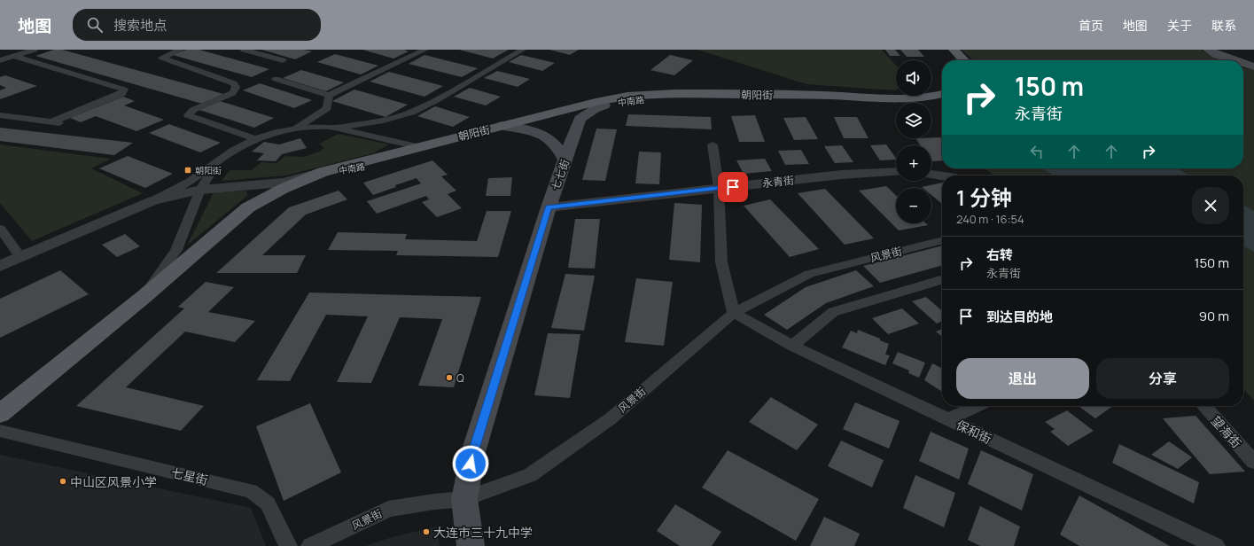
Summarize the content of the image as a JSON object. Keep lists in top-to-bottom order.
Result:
{
  "streets": {
    "main road": ["朝阳街", "中南路", "七七街"],
    "street": [
      "永青街",
      "风景街",
      "保和街",
      "望海街",
      "七星街"
    ]
  },
  "crossings": [
    ["朝阳街", "中南路"],
    ["中南路", "七七街"],
    ["七七街", "永青街"],
    ["七七街", "风景街"],
    ["风景街", "保和街"]
  ],
  "places": {
    "transit": ["朝阳街"],
    "other": ["Q", "中山区风景小学", "大连市三十九中学"]
  },
  "page": {
    "header": "地图",
    "search": "搜索地点",
    "nav": [
      "首页",
      "地图",
      "关于",
      "联系"
    ],
    "map_buttons": ["+", "−"],
    "turn": ["150 m", "永青街"],
    "heading": ["1 分钟", "240 m · 16:54"],
    "list": [
      {
        "name": "右转",
        "note": "永青街",
        "value": "150 m"
      },
      {
        "name": "到达目的地",
        "value": "90 m"
      }
    ],
    "buttons": ["退出", "分享"]
  }
}
